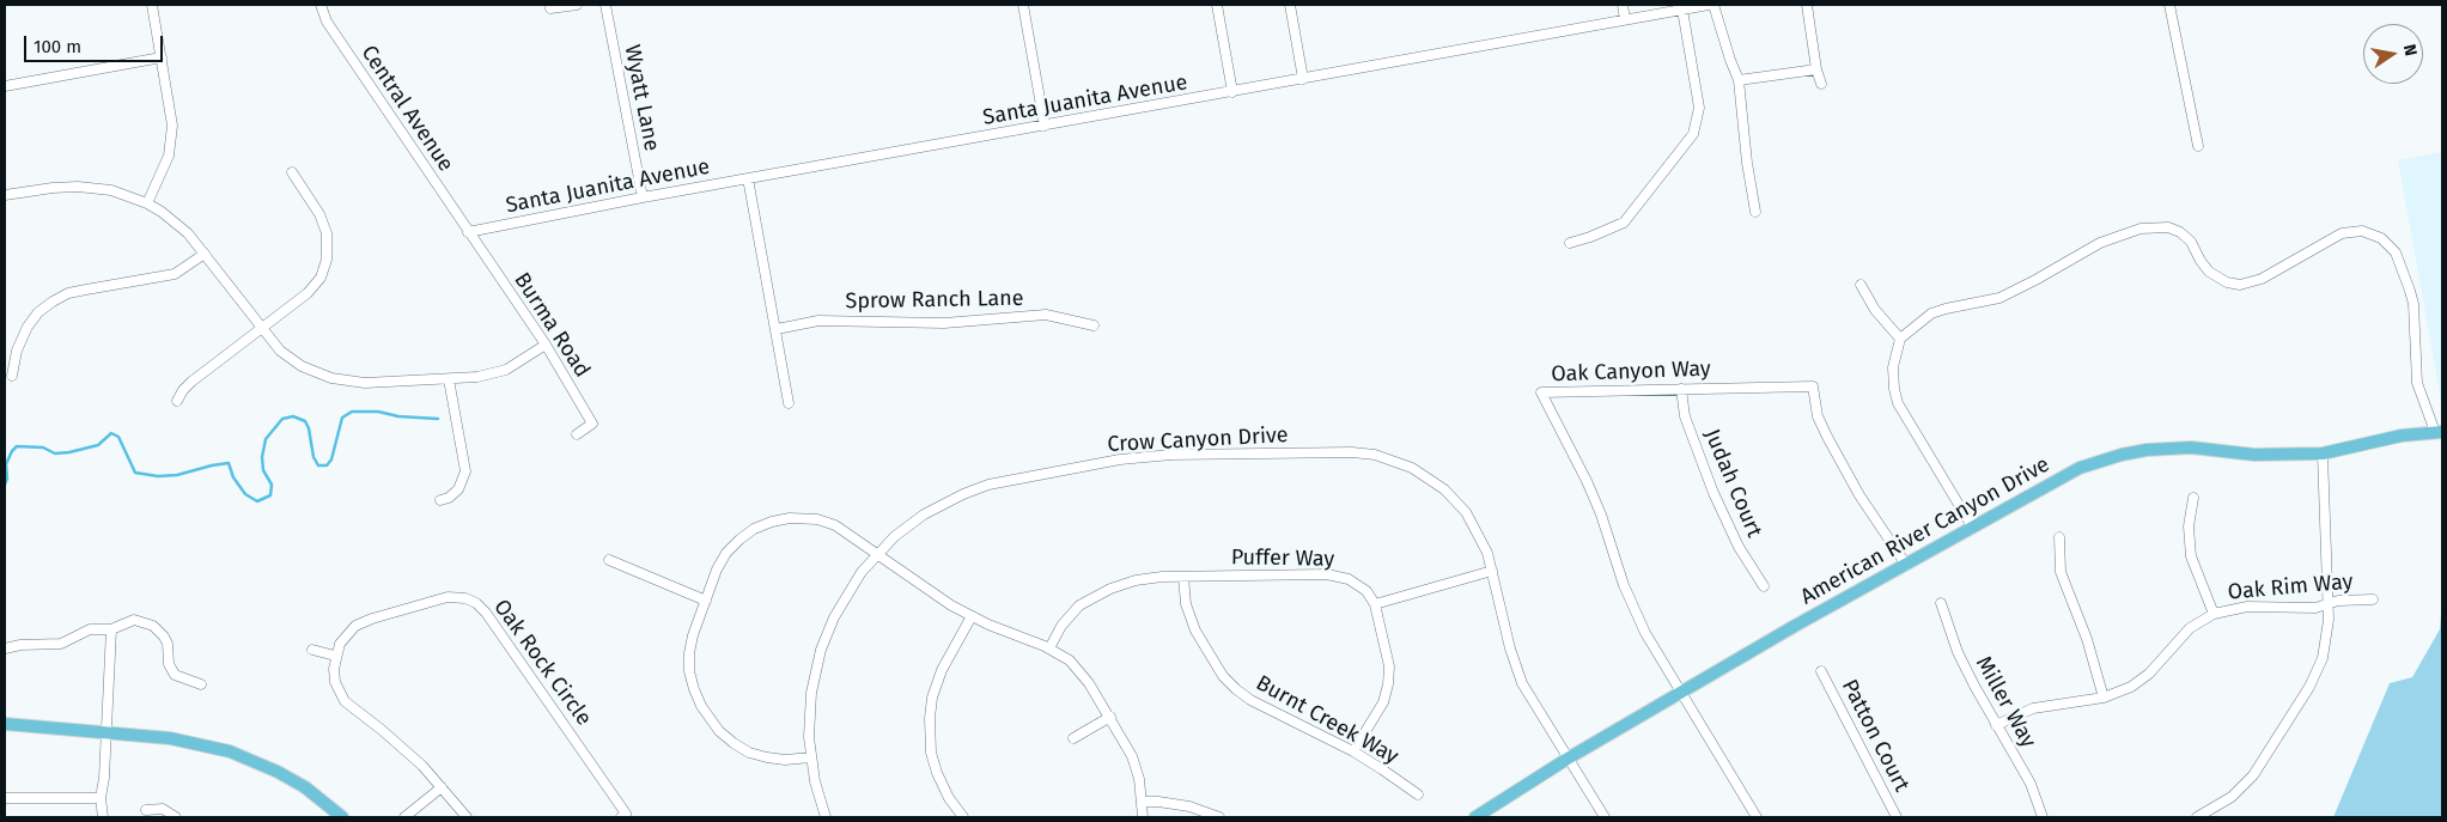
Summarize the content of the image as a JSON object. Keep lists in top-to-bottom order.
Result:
{
  "streets": {
    "main road": ["American River Canyon Drive"],
    "street": [
      "Wyatt Lane",
      "Santa Juanita Avenue",
      "Central Avenue",
      "Sprow Ranch Lane",
      "Burma Road",
      "Oak Canyon Way",
      "Crow Canyon Drive",
      "Judah Court",
      "Puffer Way",
      "Oak Rim Way",
      "Oak Rock Circle",
      "Miller Way",
      "Burnt Creek Way",
      "Patton Court"
    ]
  },
  "crossings": [
    ["Wyatt Lane", "Santa Juanita Avenue"],
    ["Santa Juanita Avenue", "Central Avenue"],
    ["Santa Juanita Avenue", "Burma Road"],
    ["Central Avenue", "Burma Road"],
    ["Oak Canyon Way", "Judah Court"],
    ["Oak Canyon Way", "American River Canyon Drive"],
    ["Crow Canyon Drive", "American River Canyon Drive"],
    ["Puffer Way", "Burnt Creek Way"],
    ["Oak Rim Way", "Miller Way"]
  ],
  "scale_bar": "100 m",
  "north": "right"
}
